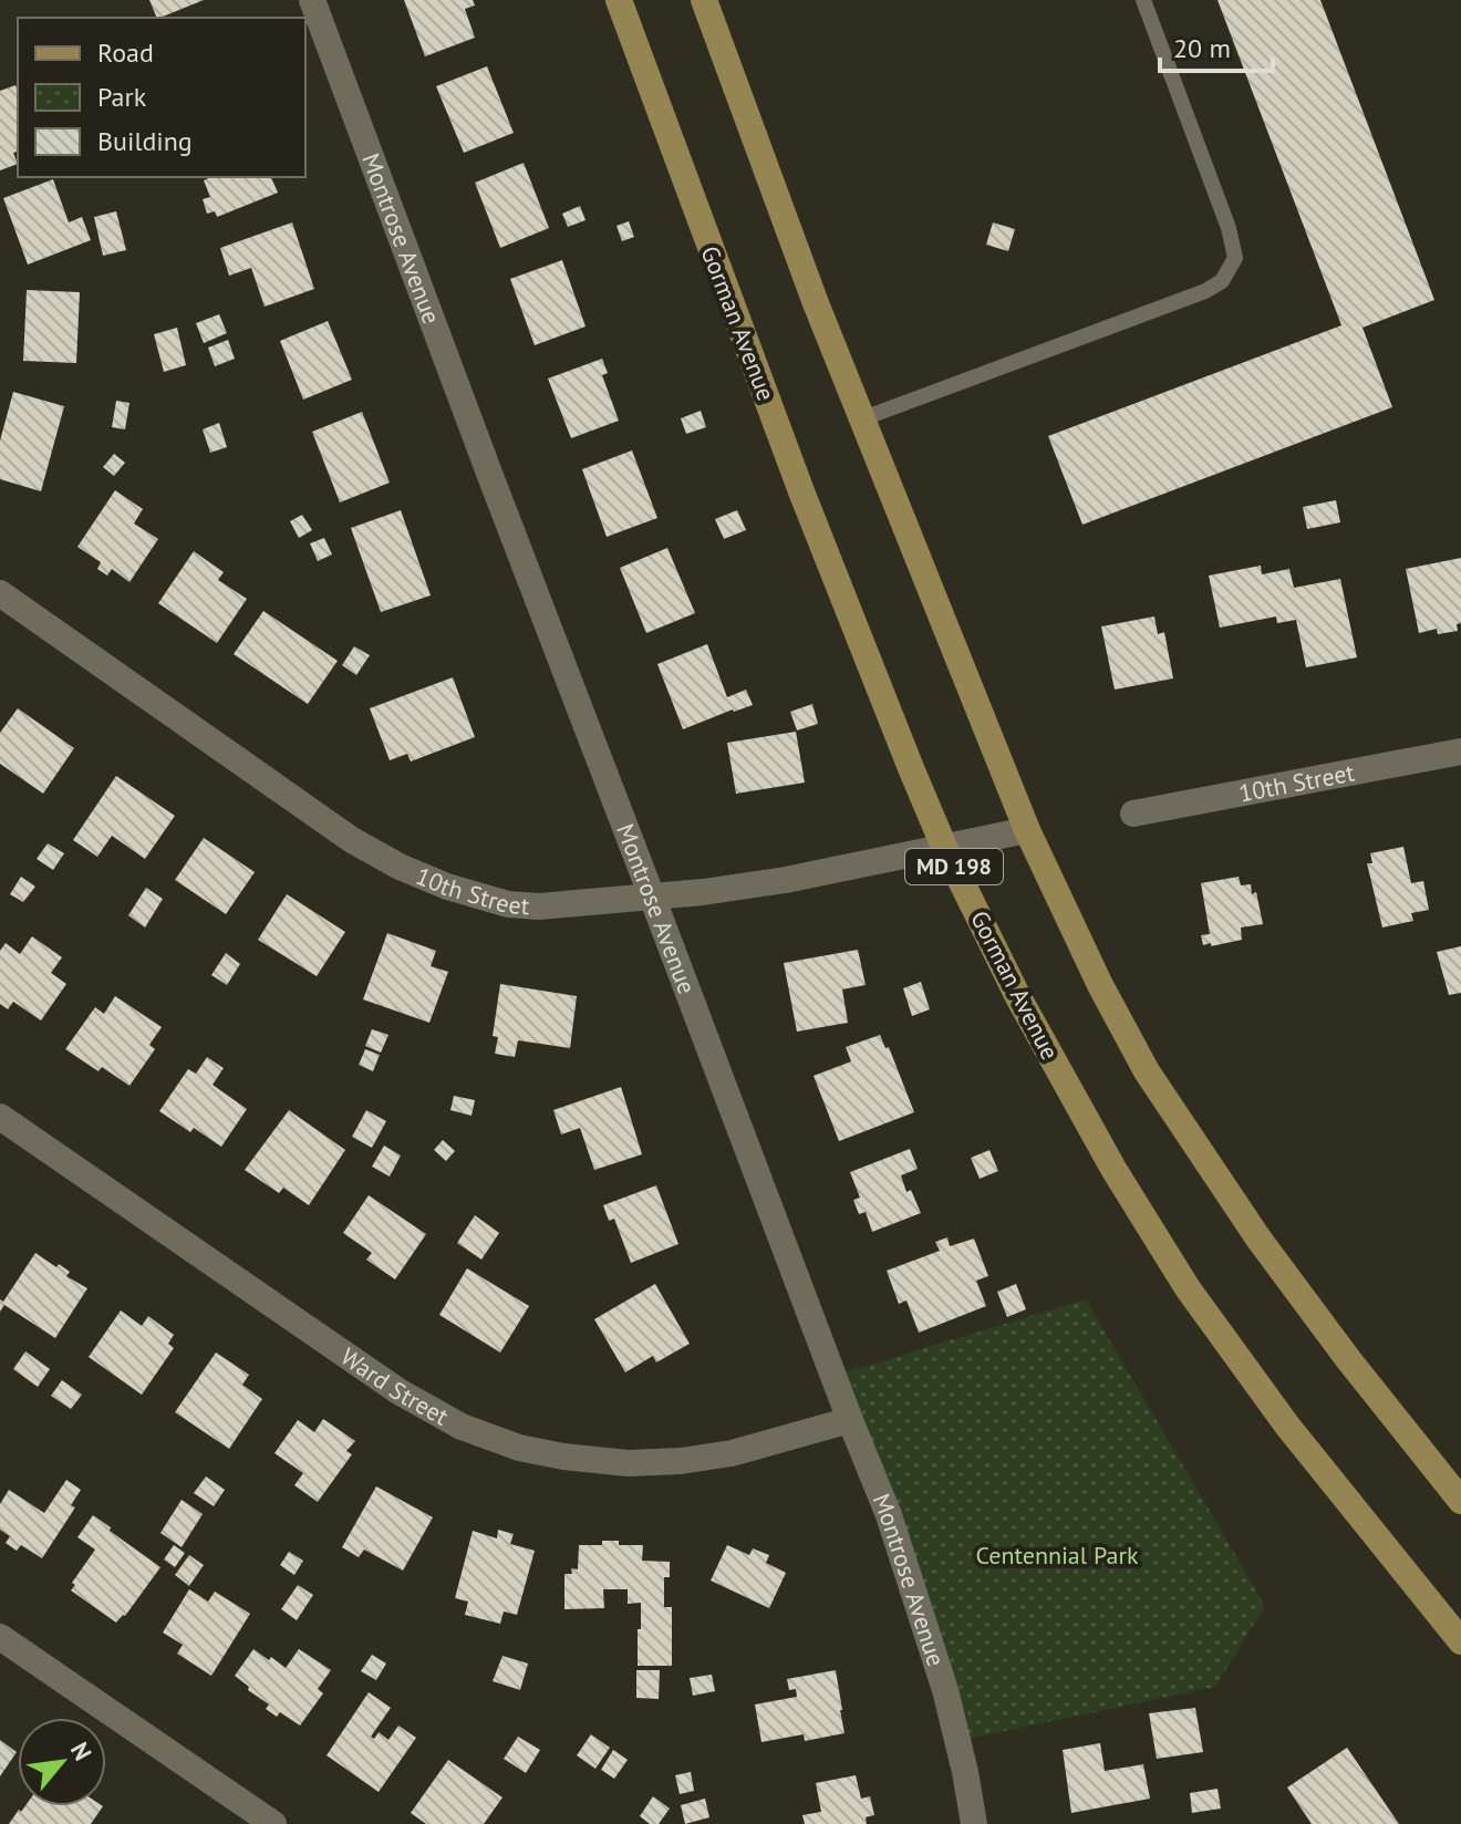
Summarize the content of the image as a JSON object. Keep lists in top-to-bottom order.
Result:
{
  "streets": {
    "main road": ["Gorman Avenue", "MD 198"],
    "street": ["Montrose Avenue", "10th Street", "Ward Street"]
  },
  "crossings": [
    ["Montrose Avenue", "10th Street"],
    ["Montrose Avenue", "Ward Street"],
    ["Gorman Avenue", "10th Street"],
    ["10th Street", "MD 198"]
  ],
  "parks": ["Centennial Park"],
  "legend": ["Road", "Park", "Building"],
  "scale_bar": "20 m",
  "north": "top right"
}
